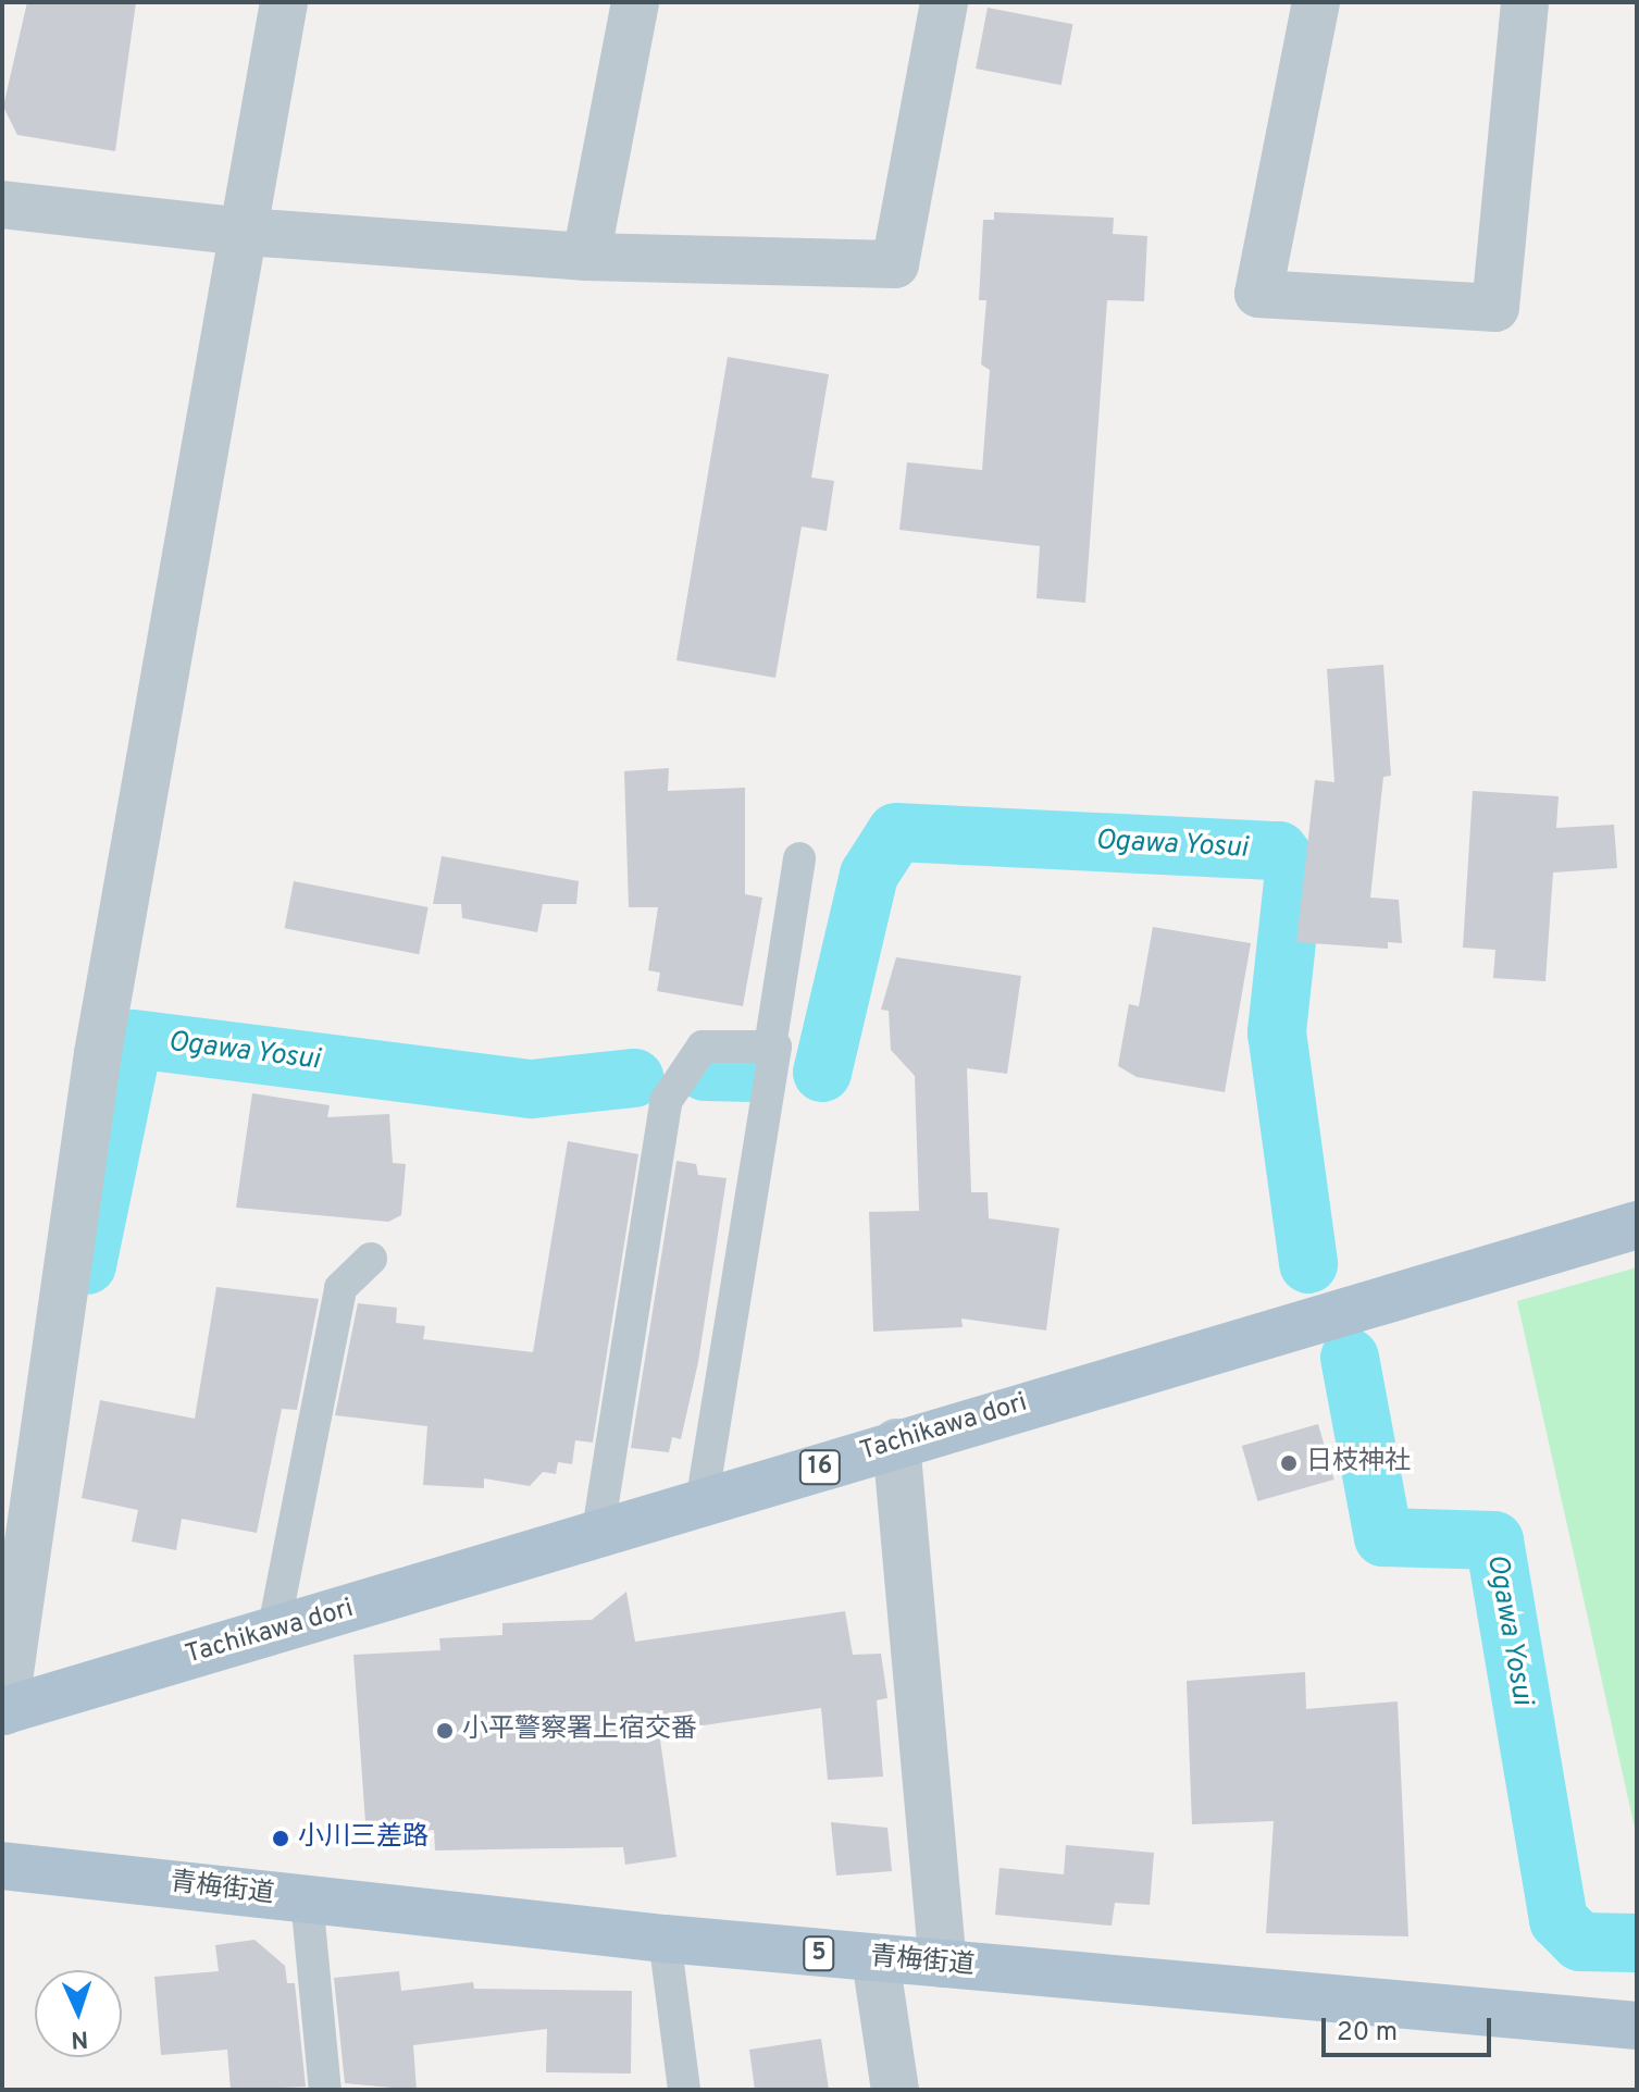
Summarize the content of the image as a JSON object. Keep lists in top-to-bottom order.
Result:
{
  "streets": {
    "main road": [
      "Tachikawa dori",
      "16",
      "青梅街道",
      "5"
    ]
  },
  "water": ["Ogawa Yosui"],
  "places": ["日枝神社", "小平警察署上宿交番", "小川三差路"],
  "scale_bar": "20 m",
  "north": "bottom"
}
